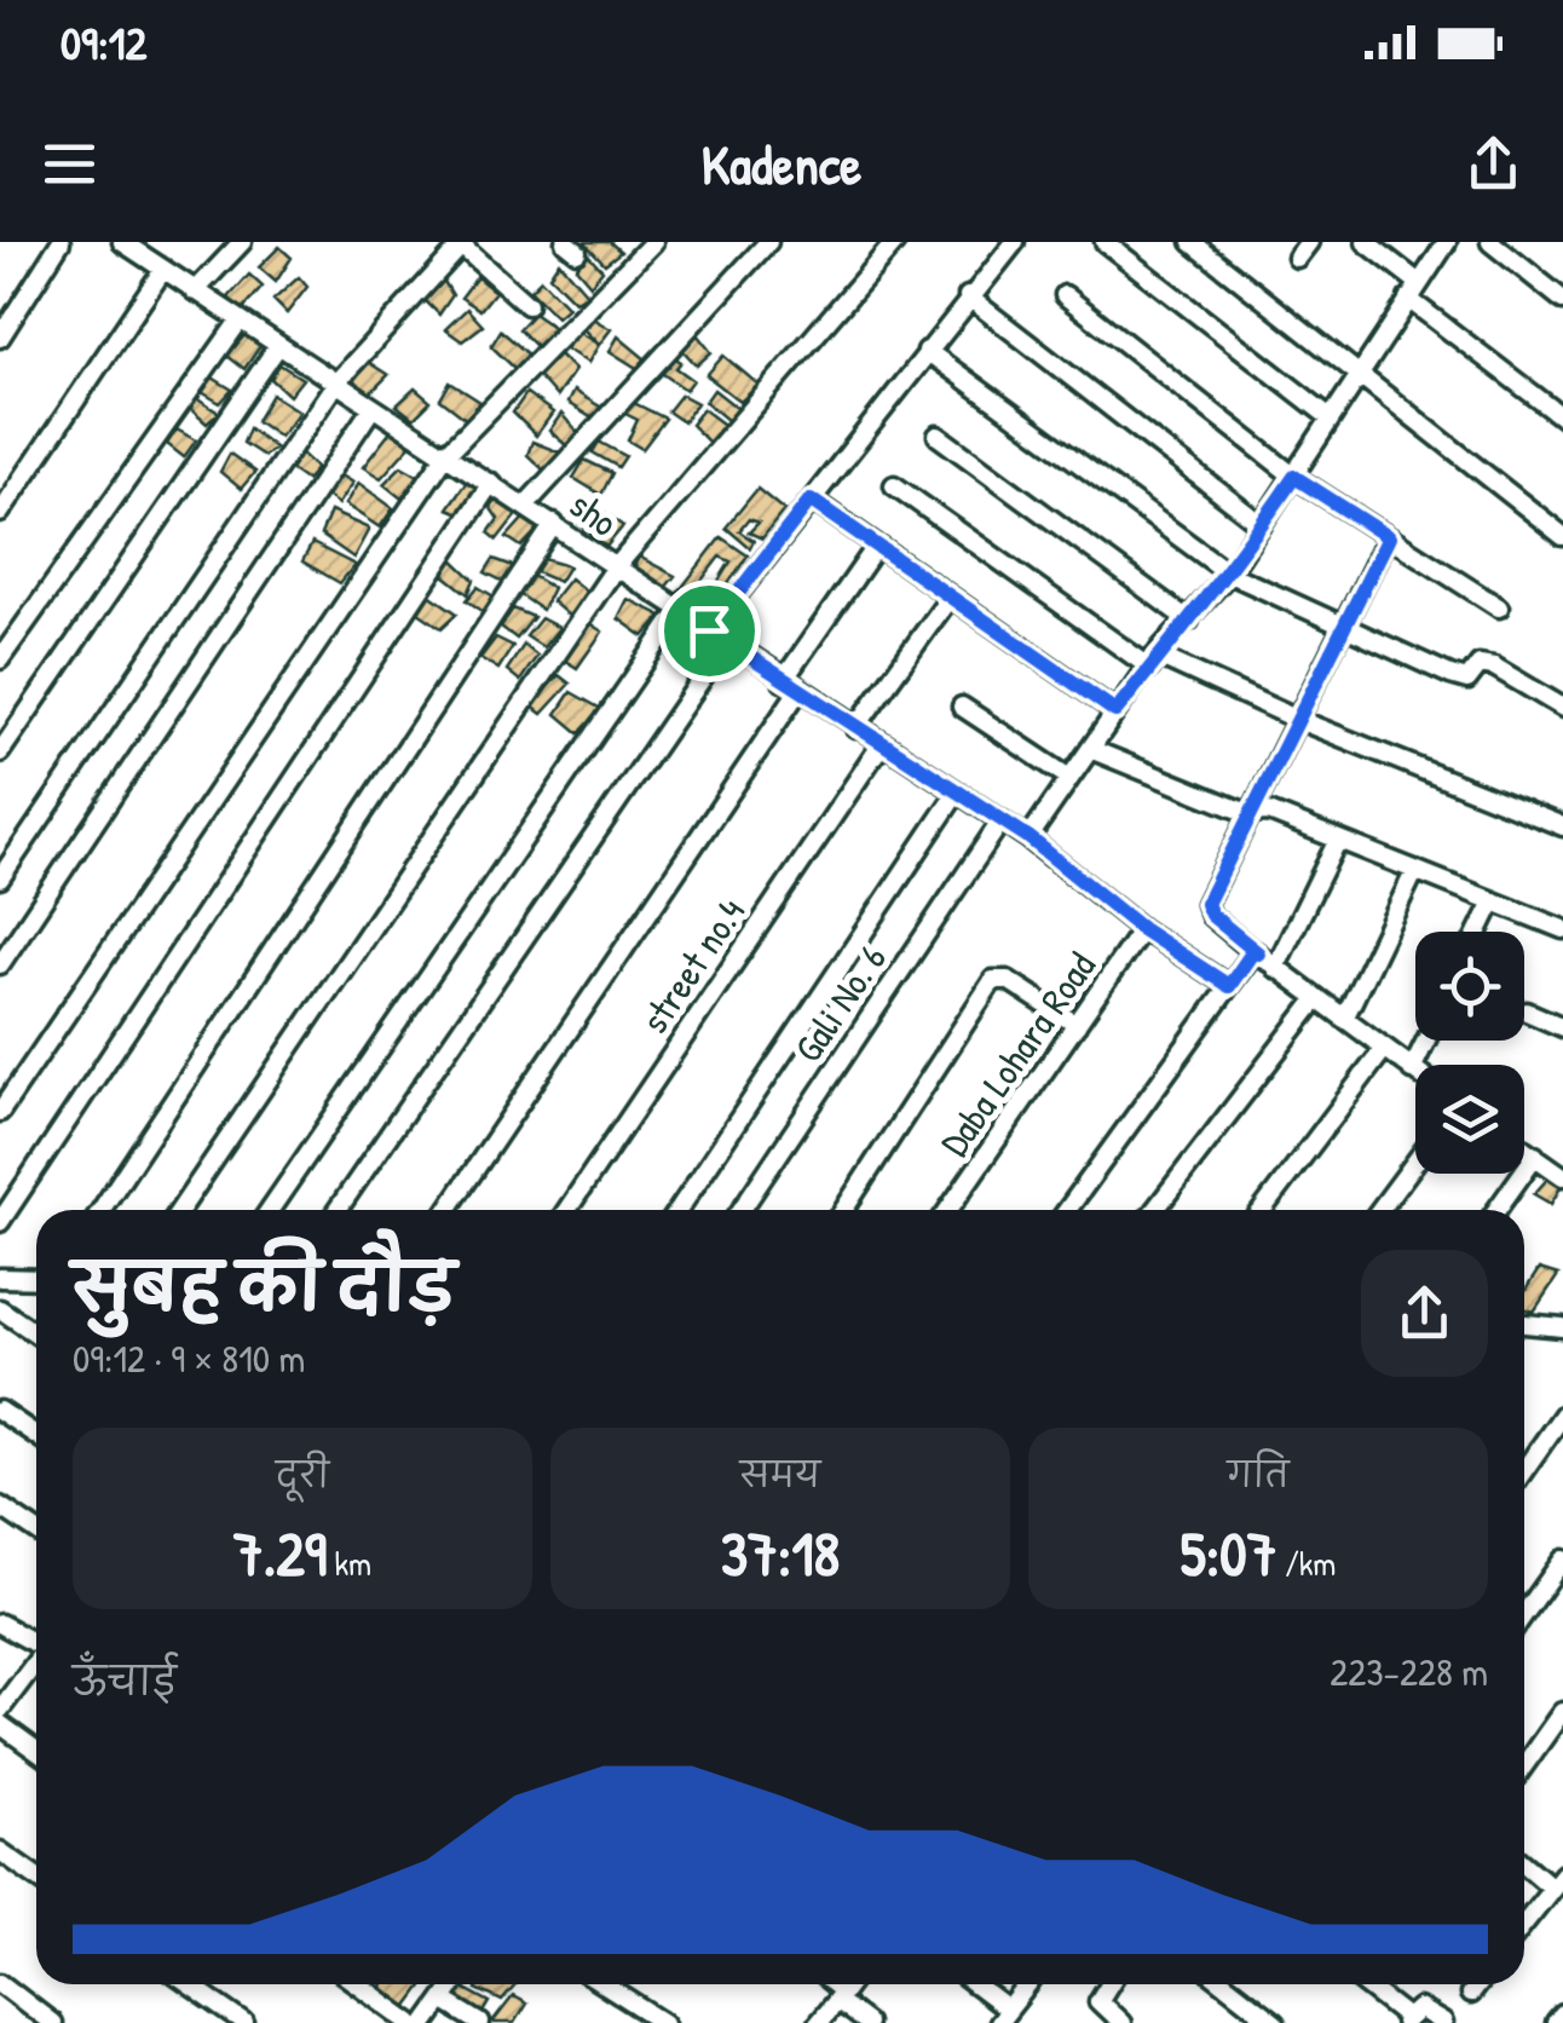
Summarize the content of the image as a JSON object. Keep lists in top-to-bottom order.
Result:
{
  "streets": {
    "street": [
      "sho",
      "street no.4",
      "Gali No. 6",
      "Daba Lohara Road"
    ]
  },
  "crossings": [
    ["sho", "street no.4"],
    ["sho", "Gali No. 6"],
    ["sho", "Daba Lohara Road"]
  ],
  "page": {
    "status": "09:12",
    "header": "Kadence",
    "heading": ["सुबह की दौड़", "09:12 · 9 × 810 m"],
    "stats": [
      ["दूरी", "7.29 km"],
      ["समय", "37:18"],
      ["गति", "5:07 /km"]
    ],
    "chart": ["ऊँचाई", "223–228 m"]
  }
}
